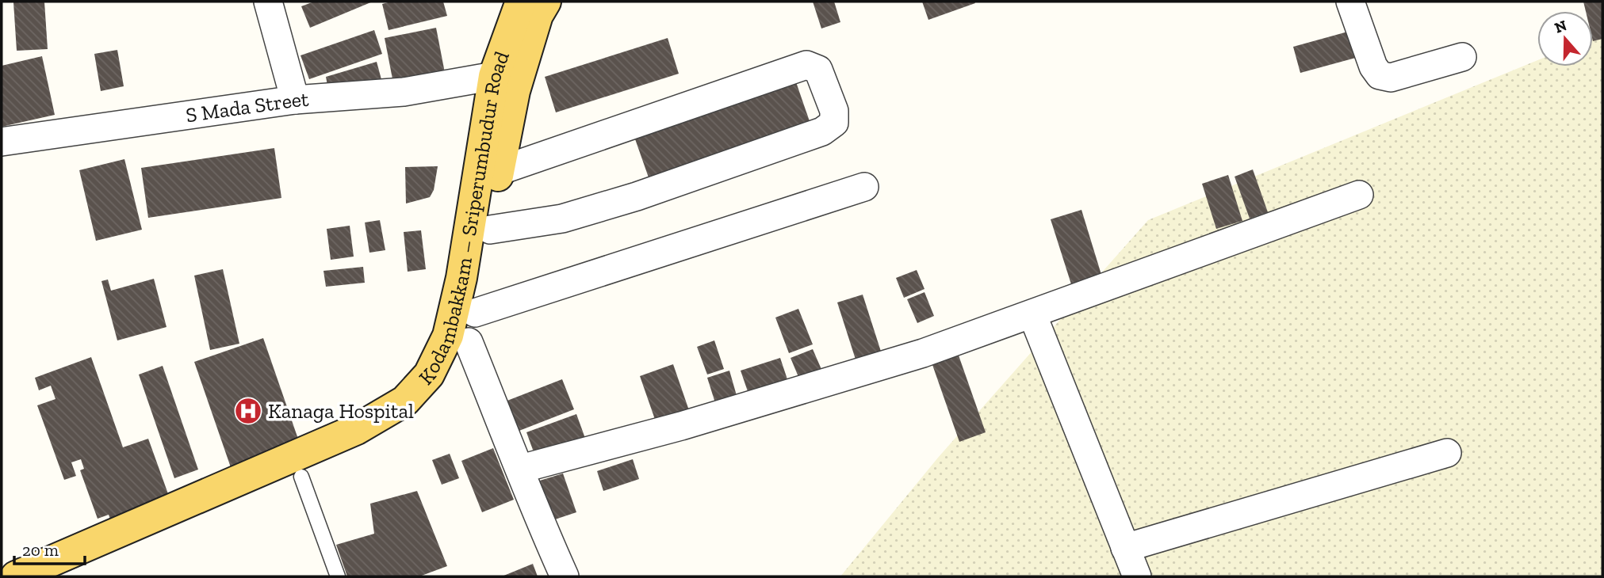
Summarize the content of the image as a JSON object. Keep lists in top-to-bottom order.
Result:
{
  "streets": {
    "main road": ["Kodambakkam – Sriperumbudur Road"],
    "street": ["S Mada Street"]
  },
  "crossings": [
    ["S Mada Street", "Kodambakkam – Sriperumbudur Road"]
  ],
  "places": {
    "hospital": ["Kanaga Hospital"]
  },
  "scale_bar": "20 m",
  "north": "top"
}
